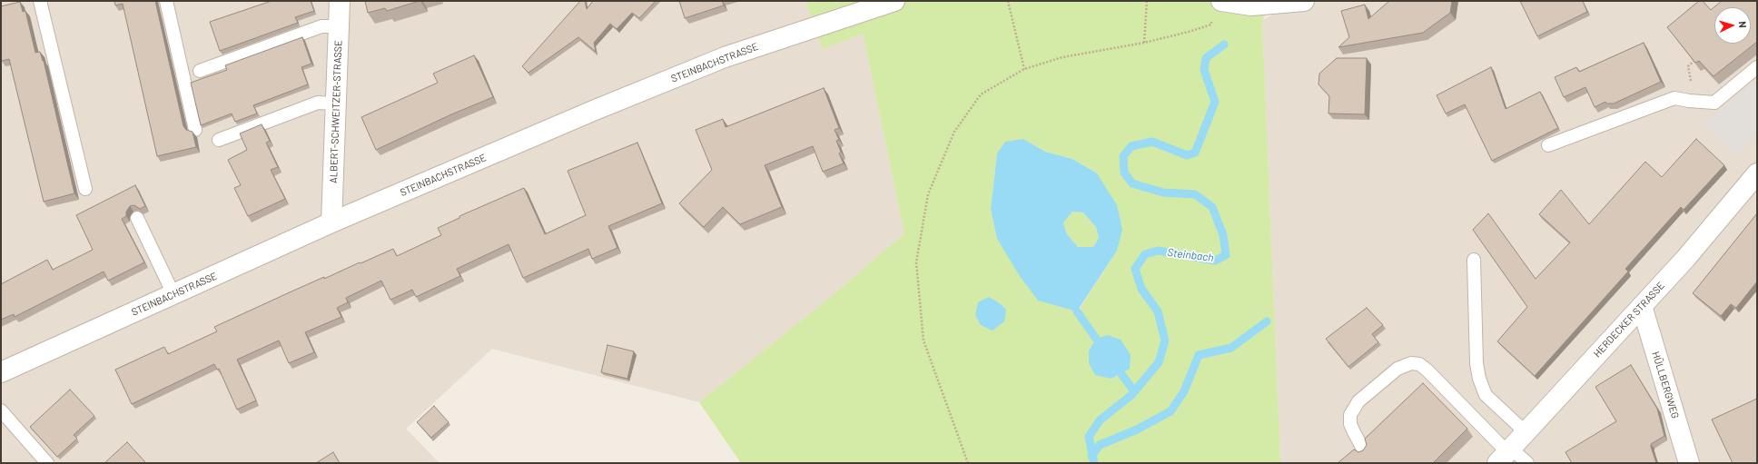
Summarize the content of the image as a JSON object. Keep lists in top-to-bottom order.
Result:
{
  "streets": {
    "street": [
      "STEINBACHSTRASSE",
      "ALBERT-SCHWEITZER-STRASSE",
      "HERDECKER STRASSE",
      "HÜLLBERGWEG"
    ]
  },
  "crossings": [
    ["STEINBACHSTRASSE", "ALBERT-SCHWEITZER-STRASSE"],
    ["HERDECKER STRASSE", "HÜLLBERGWEG"]
  ],
  "water": ["Steinbach"],
  "north": "right"
}
